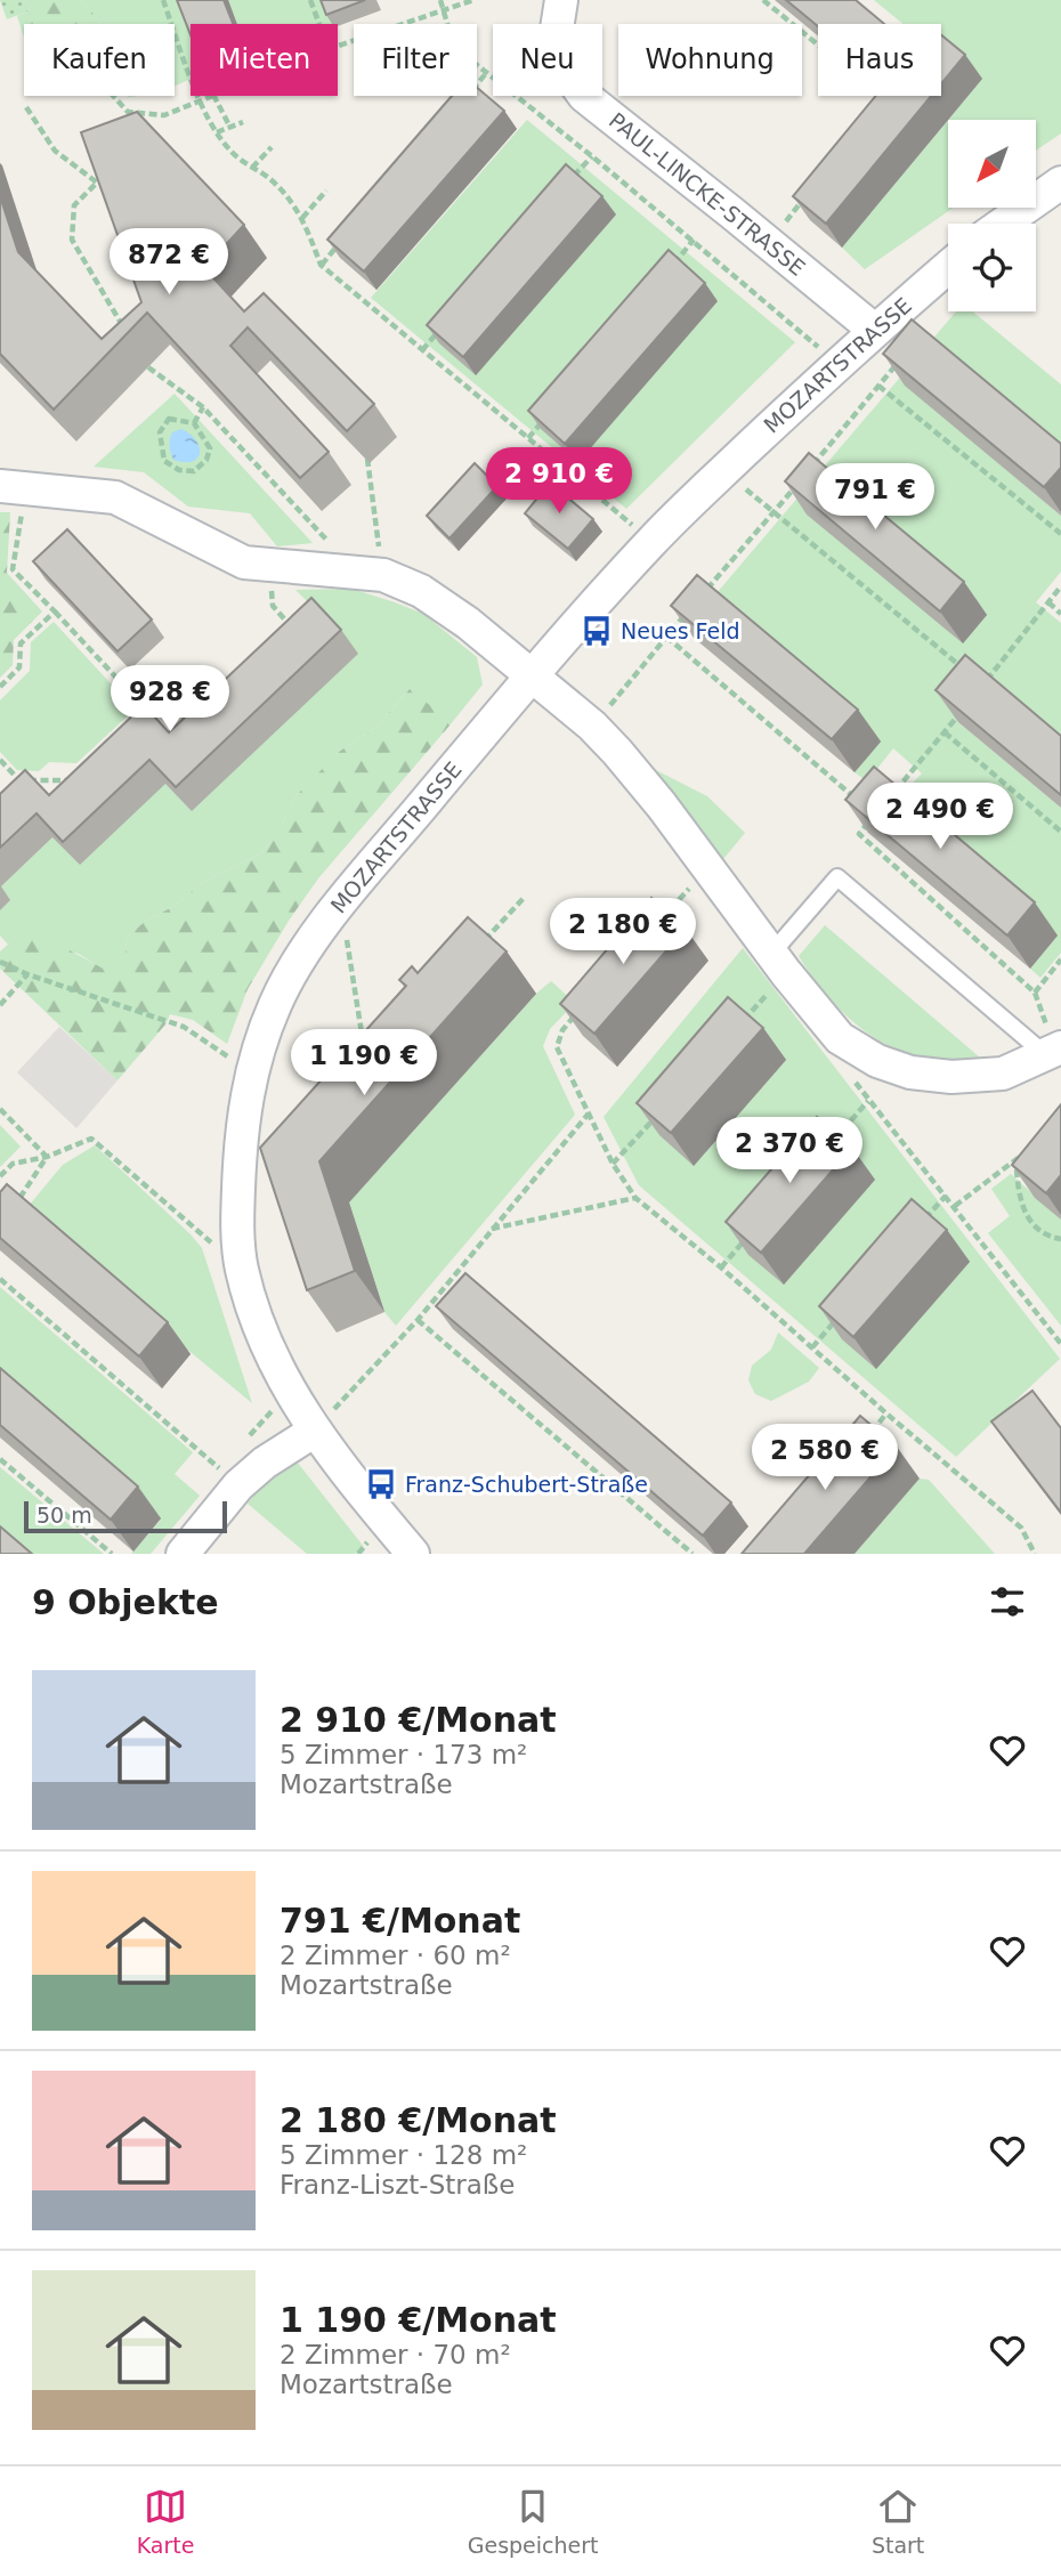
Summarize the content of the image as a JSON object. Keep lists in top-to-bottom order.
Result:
{
  "streets": {
    "street": ["PAUL-LINCKE-STRASSE", "MOZARTSTRASSE"]
  },
  "crossings": [
    ["PAUL-LINCKE-STRASSE", "MOZARTSTRASSE"]
  ],
  "places": {
    "bus stop": ["Neues Feld", "Franz-Schubert-Straße"]
  },
  "scale_bar": "50 m",
  "north": "bottom left",
  "page": {
    "chip": [
      "Kaufen",
      "Mieten",
      "Filter",
      "Neu",
      "Wohnung",
      "Haus"
    ],
    "price": [
      "872 €",
      "2 910 €",
      "791 €",
      "928 €",
      "2 490 €",
      "2 180 €",
      "1 190 €",
      "2 370 €",
      "2 580 €"
    ],
    "scale": "50 m",
    "heading": "9 Objekte",
    "list": [
      {
        "name": "2 910 €/Monat",
        "note": "5 Zimmer · 173 m² · Mozartstraße"
      },
      {
        "name": "791 €/Monat",
        "note": "2 Zimmer · 60 m² · Mozartstraße"
      },
      {
        "name": "2 180 €/Monat",
        "note": "5 Zimmer · 128 m² · Franz-Liszt-Straße"
      },
      {
        "name": "1 190 €/Monat",
        "note": "2 Zimmer · 70 m² · Mozartstraße"
      }
    ],
    "tabs": ["Karte", "Gespeichert", "Start"]
  }
}
